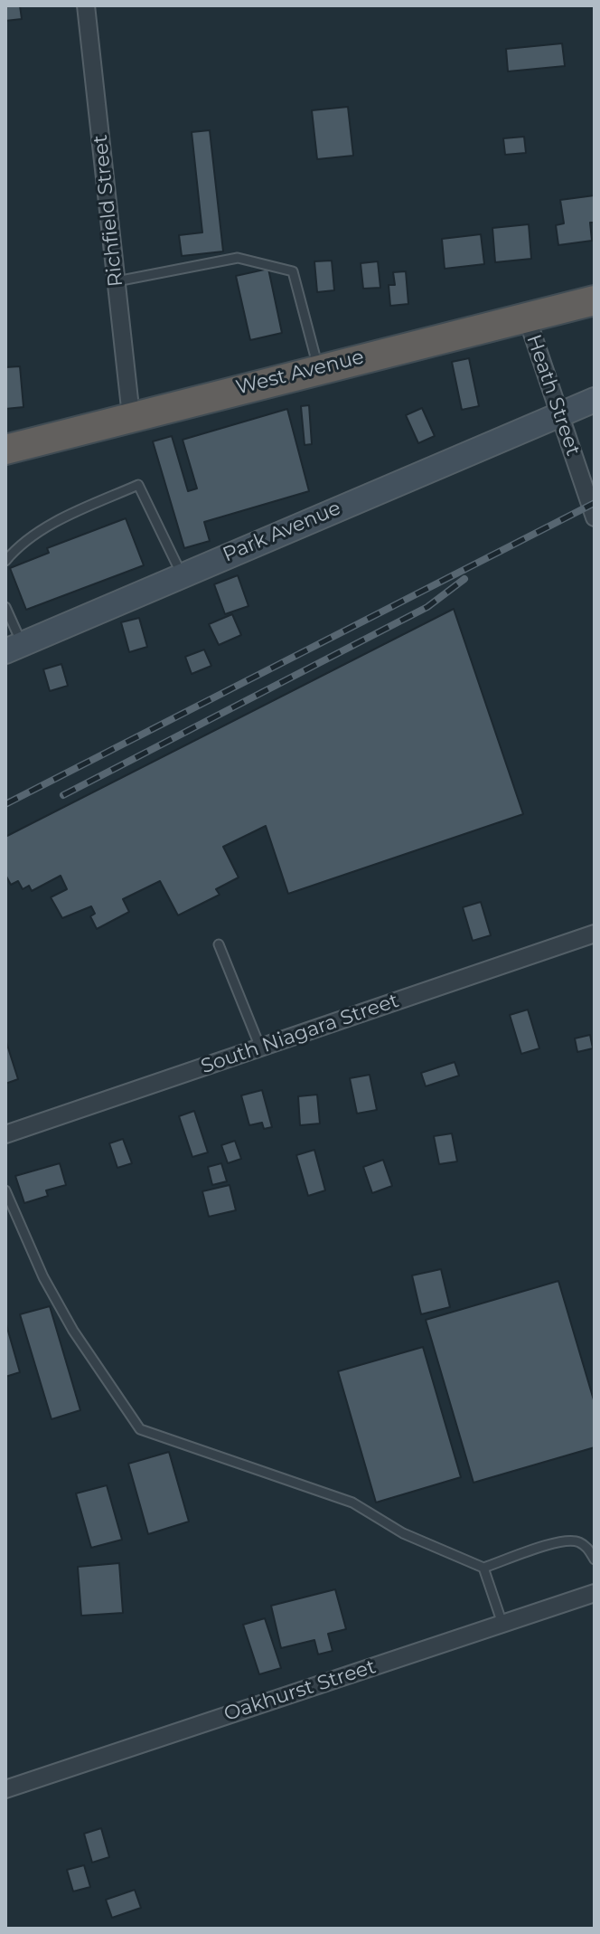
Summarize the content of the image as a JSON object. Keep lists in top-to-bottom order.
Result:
{
  "streets": {
    "highway": ["West Avenue"],
    "main road": ["Park Avenue"],
    "street": [
      "Richfield Street",
      "Heath Street",
      "South Niagara Street",
      "Oakhurst Street"
    ]
  },
  "crossings": [
    ["Richfield Street", "West Avenue"],
    ["West Avenue", "Heath Street"],
    ["Heath Street", "Park Avenue"]
  ]
}
